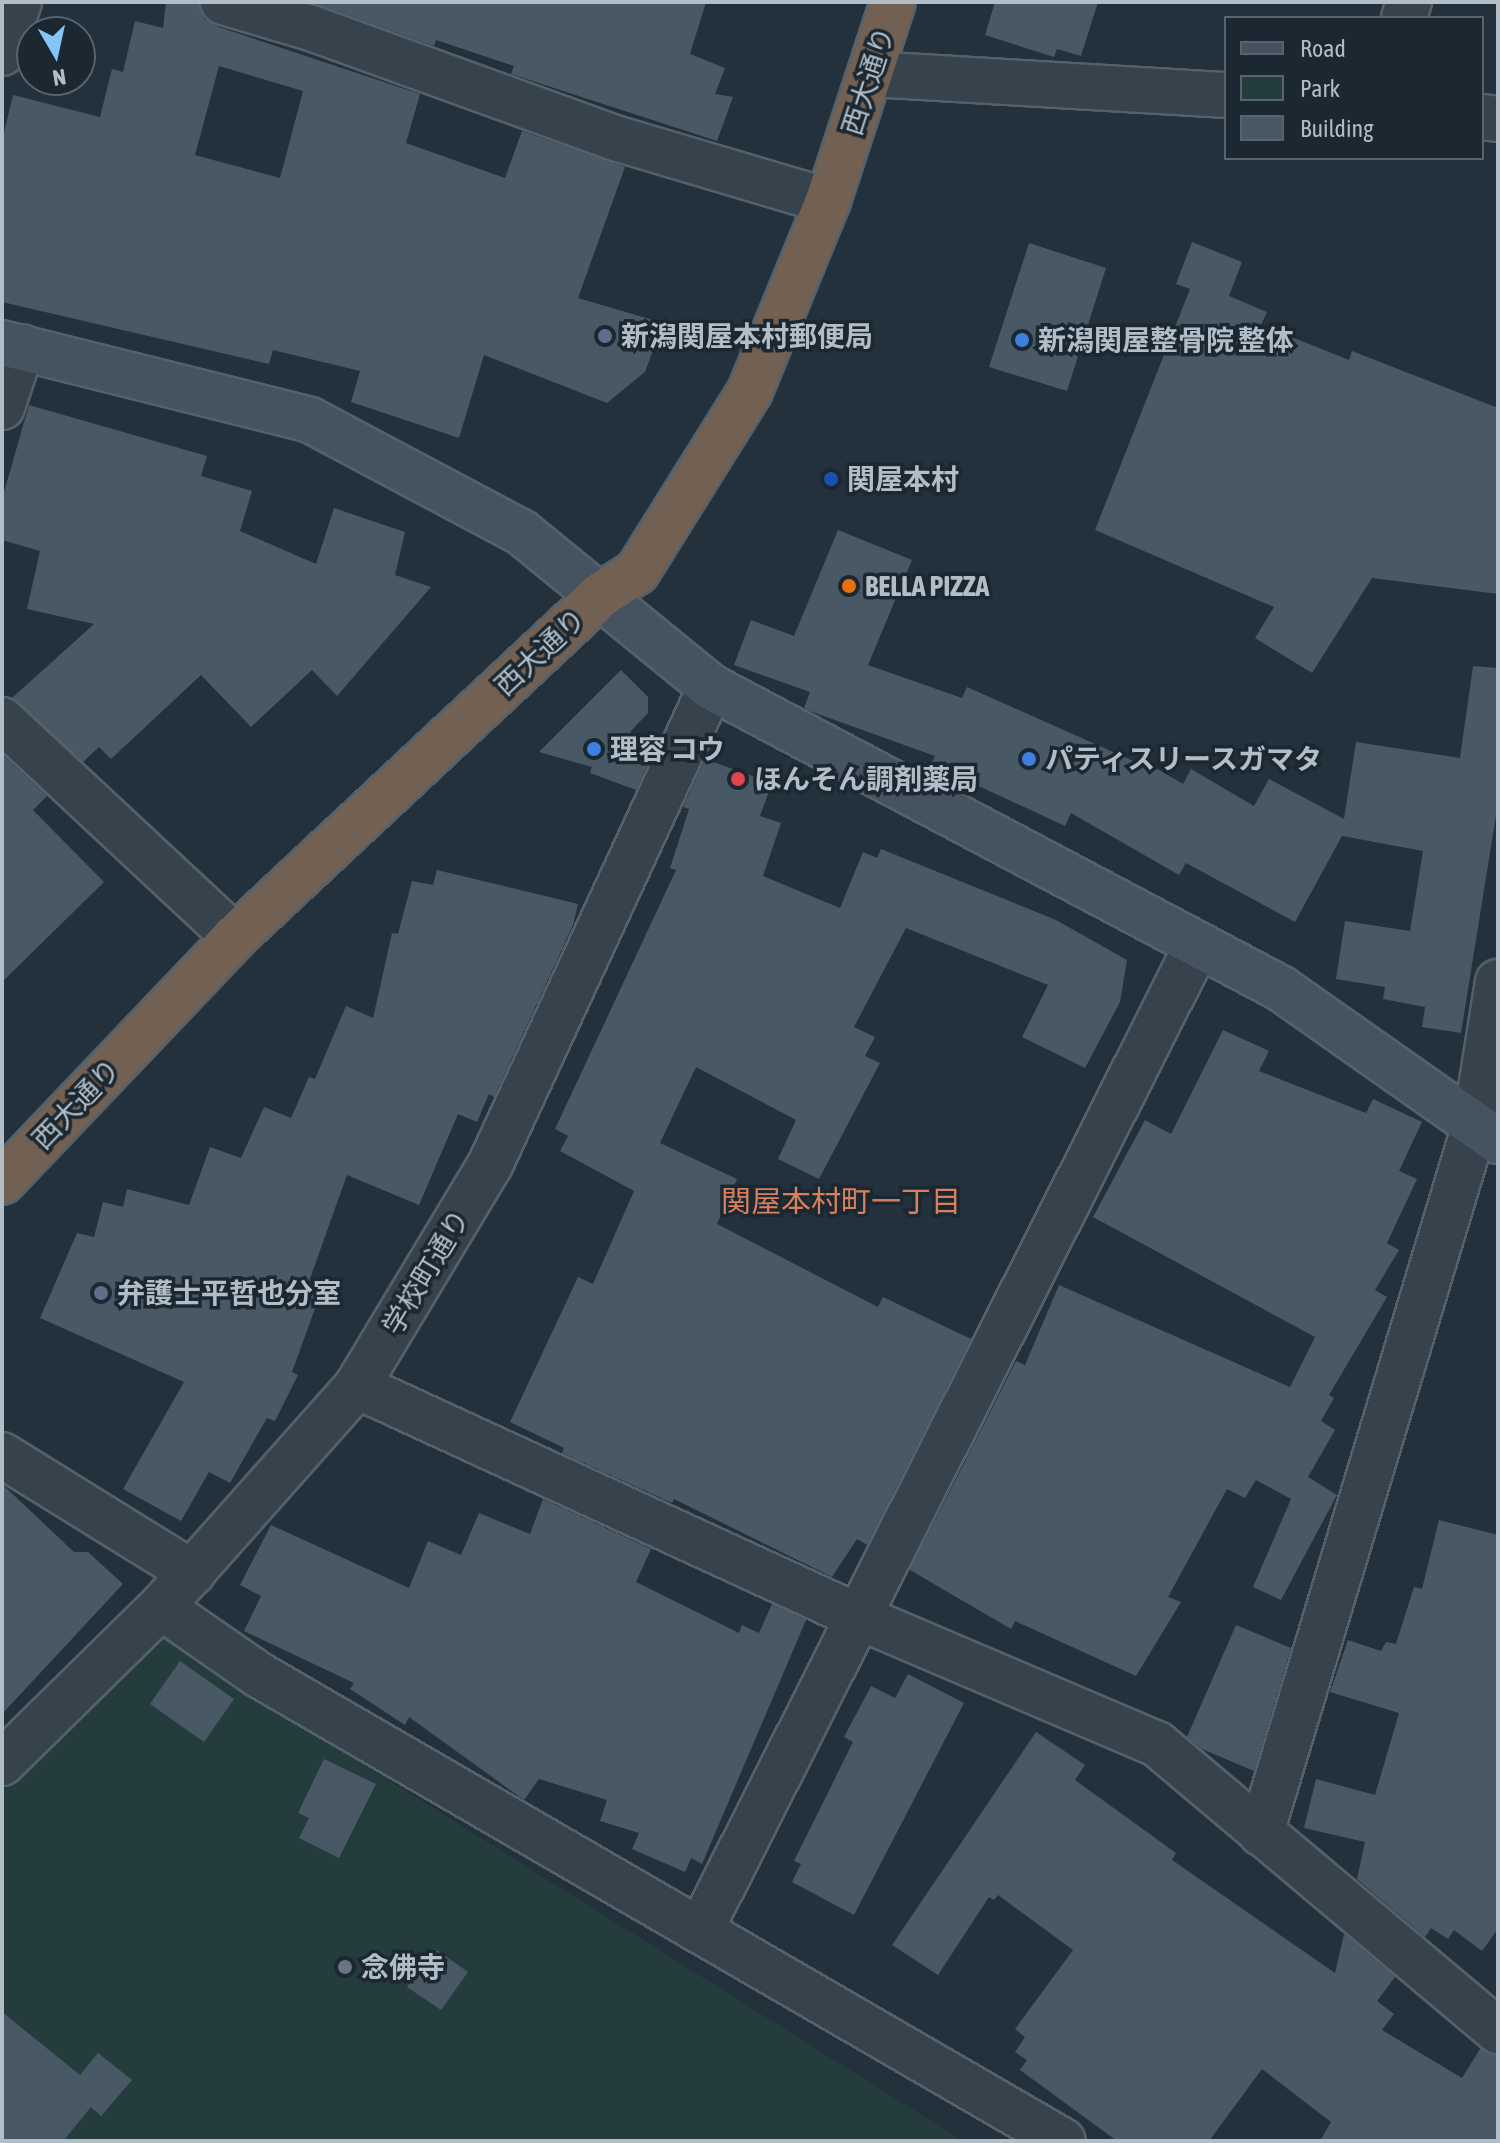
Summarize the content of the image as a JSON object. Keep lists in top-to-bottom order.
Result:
{
  "streets": {
    "highway": ["西大通り"],
    "street": ["学校町通り"]
  },
  "districts": ["関屋本村町一丁目"],
  "places": [
    "新潟関屋本村郵便局",
    "新潟関屋整骨院 整体",
    "関屋本村",
    "BELLA PIZZA",
    "理容 コウ",
    "パティスリースガマタ",
    "ほんそん調剤薬局",
    "弁護士平哲也分室",
    "念佛寺"
  ],
  "legend": ["Road", "Park", "Building"],
  "north": "bottom"
}
